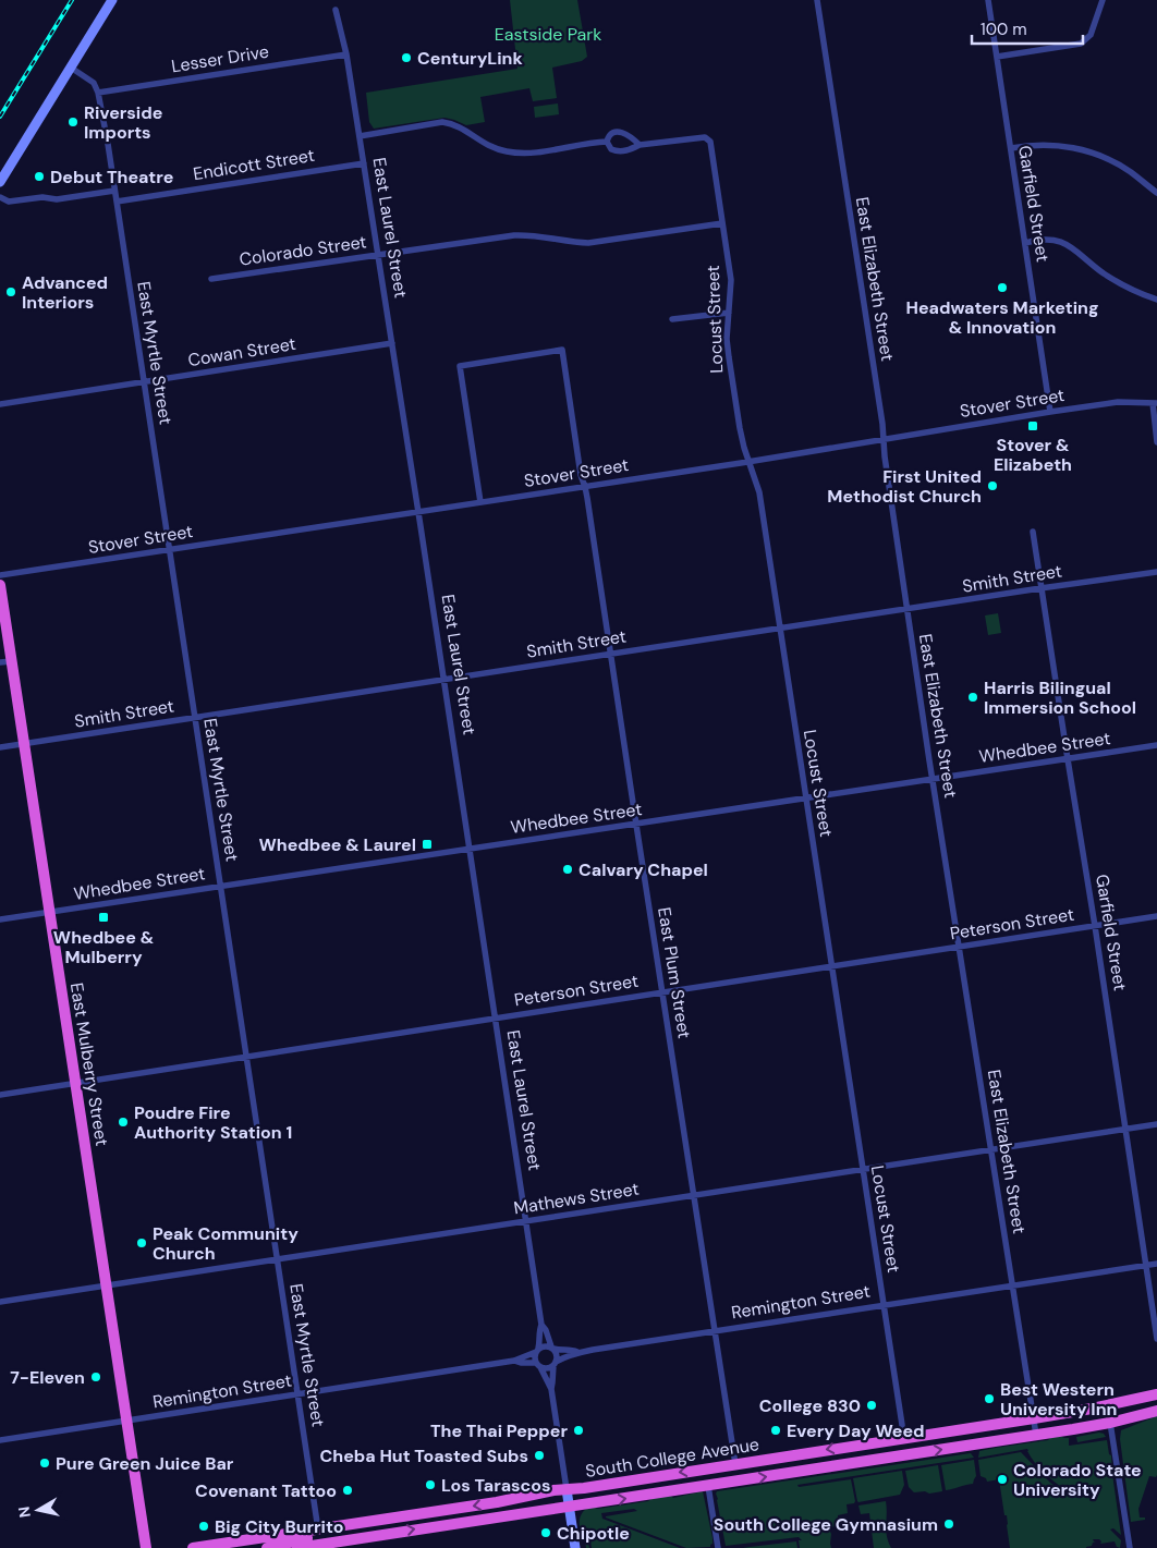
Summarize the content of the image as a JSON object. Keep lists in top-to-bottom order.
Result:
{
  "streets": {
    "highway": ["East Mulberry Street", "South College Avenue"],
    "street": [
      "Lesser Drive",
      "Endicott Street",
      "Garfield Street",
      "East Laurel Street",
      "Colorado Street",
      "East Elizabeth Street",
      "Locust Street",
      "Cowan Street",
      "East Myrtle Street",
      "Stover Street",
      "Smith Street",
      "Whedbee Street",
      "Peterson Street",
      "East Plum Street",
      "Mathews Street",
      "Remington Street"
    ]
  },
  "crossings": [
    ["Lesser Drive", "East Laurel Street"],
    ["Lesser Drive", "East Myrtle Street"],
    ["Endicott Street", "East Laurel Street"],
    ["Endicott Street", "East Myrtle Street"],
    ["Garfield Street", "Stover Street"],
    ["Garfield Street", "Smith Street"],
    ["Garfield Street", "Whedbee Street"],
    ["Garfield Street", "Peterson Street"],
    ["Garfield Street", "Mathews Street"],
    ["Garfield Street", "Remington Street"],
    ["East Laurel Street", "Colorado Street"],
    ["East Laurel Street", "Cowan Street"],
    ["East Laurel Street", "Stover Street"],
    ["East Laurel Street", "Smith Street"],
    ["East Laurel Street", "Whedbee Street"],
    ["East Laurel Street", "Peterson Street"],
    ["East Laurel Street", "Mathews Street"],
    ["East Laurel Street", "Remington Street"],
    ["Colorado Street", "Locust Street"],
    ["East Elizabeth Street", "Stover Street"],
    ["East Elizabeth Street", "Smith Street"],
    ["East Elizabeth Street", "Whedbee Street"],
    ["East Elizabeth Street", "Peterson Street"],
    ["East Elizabeth Street", "Mathews Street"],
    ["East Elizabeth Street", "Remington Street"],
    ["East Elizabeth Street", "South College Avenue"],
    ["Locust Street", "Stover Street"],
    ["Locust Street", "Smith Street"],
    ["Locust Street", "Whedbee Street"],
    ["Locust Street", "Peterson Street"],
    ["Locust Street", "Mathews Street"],
    ["Locust Street", "Remington Street"],
    ["Locust Street", "South College Avenue"],
    ["Cowan Street", "East Myrtle Street"],
    ["East Myrtle Street", "Stover Street"],
    ["East Myrtle Street", "Smith Street"],
    ["East Myrtle Street", "Whedbee Street"],
    ["East Myrtle Street", "Peterson Street"],
    ["East Myrtle Street", "Mathews Street"],
    ["East Myrtle Street", "Remington Street"],
    ["East Myrtle Street", "South College Avenue"],
    ["Stover Street", "East Plum Street"],
    ["Smith Street", "East Plum Street"],
    ["Smith Street", "East Mulberry Street"],
    ["Whedbee Street", "East Plum Street"],
    ["Whedbee Street", "East Mulberry Street"],
    ["Peterson Street", "East Plum Street"],
    ["Peterson Street", "East Mulberry Street"],
    ["East Plum Street", "Mathews Street"],
    ["East Plum Street", "Remington Street"],
    ["East Plum Street", "South College Avenue"],
    ["East Mulberry Street", "Mathews Street"],
    ["East Mulberry Street", "Remington Street"]
  ],
  "parks": ["Eastside Park"],
  "places": {
    "other": [
      "CenturyLink",
      "Riverside Imports",
      "Debut Theatre",
      "Headwaters Marketing & Innovation",
      "Advanced Interiors",
      "First United Methodist Church",
      "Harris Bilingual Immersion School",
      "Calvary Chapel",
      "Poudre Fire Authority Station 1",
      "Peak Community Church",
      "7-Eleven",
      "Best Western University Inn",
      "College 830",
      "The Thai Pepper",
      "Every Day Weed",
      "Cheba Hut Toasted Subs",
      "Pure Green Juice Bar",
      "Colorado State University",
      "Los Tarascos",
      "Covenant Tattoo",
      "South College Gymnasium",
      "Big City Burrito",
      "Chipotle"
    ],
    "transit": ["Stover & Elizabeth", "Whedbee & Laurel", "Whedbee & Mulberry"]
  },
  "scale_bar": "100 m",
  "north": "left"
}
